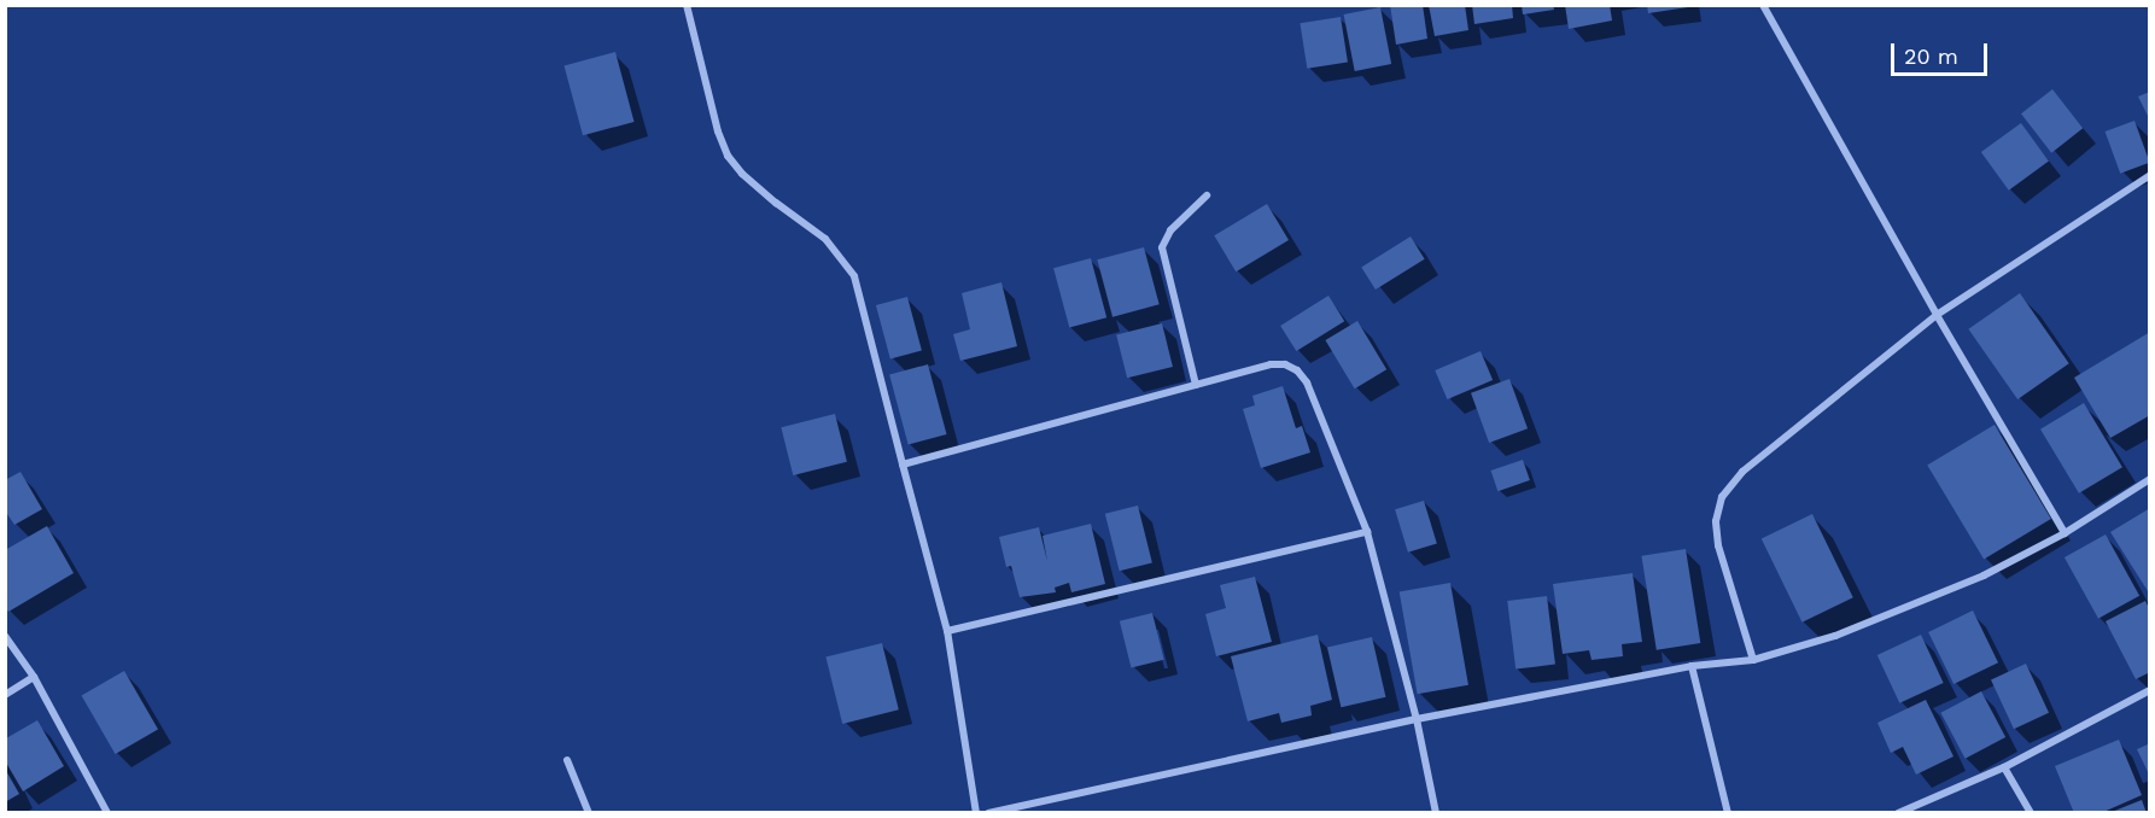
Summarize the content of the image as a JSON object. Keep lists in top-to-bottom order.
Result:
{
  "scale_bar": "20 m"
}
